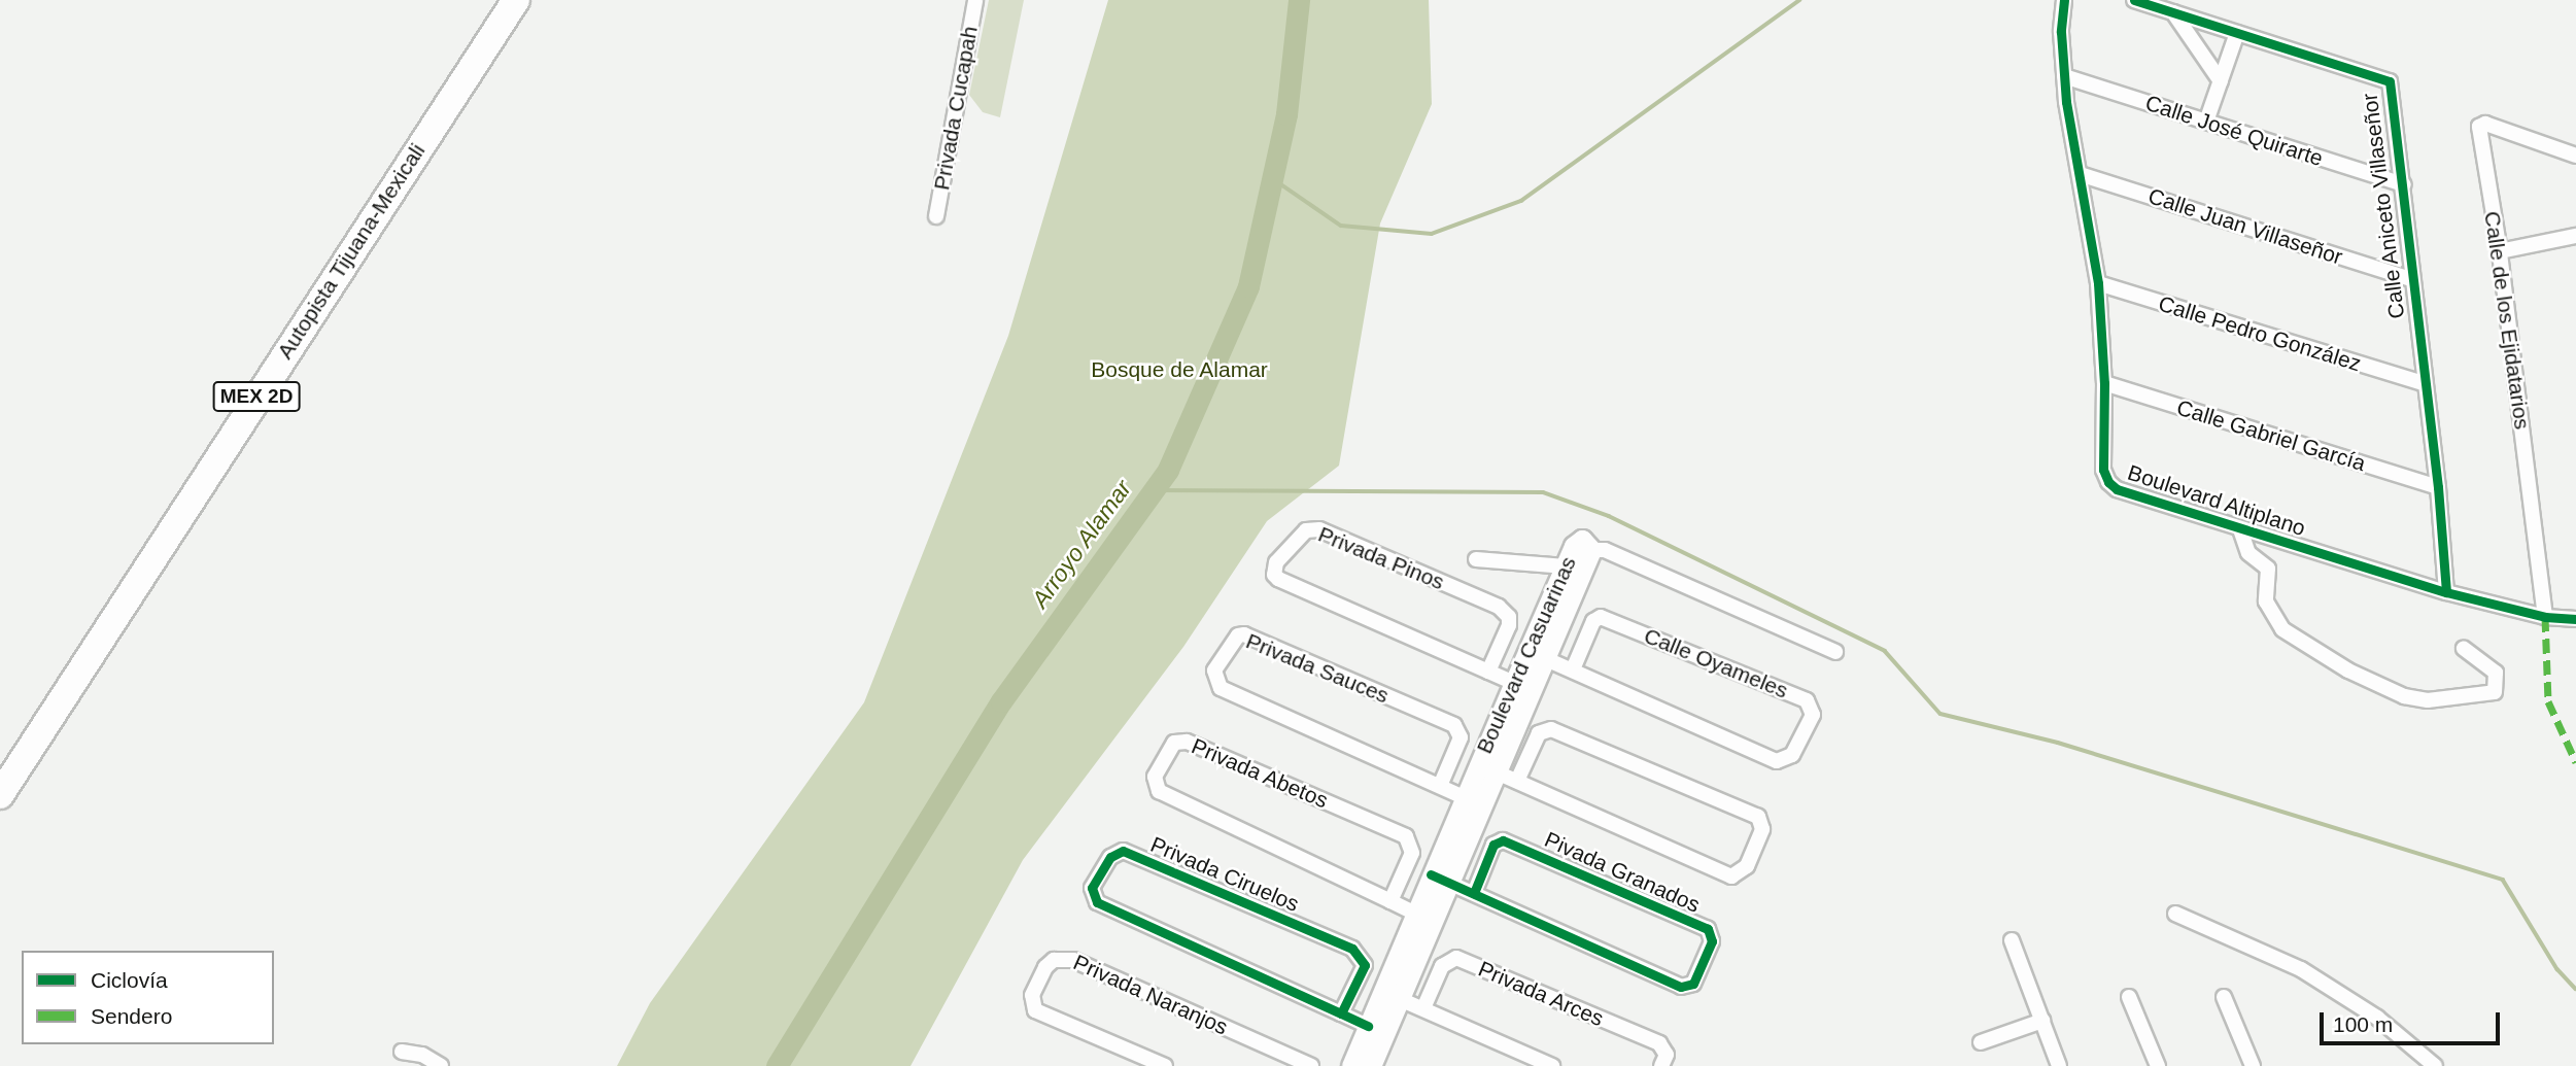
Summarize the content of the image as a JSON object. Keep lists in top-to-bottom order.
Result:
{
  "streets": {
    "highway": ["Autopista Tijuana-Mexicali", "MEX 2D"],
    "street": [
      "Privada Cucapah",
      "Calle José Quirarte",
      "Calle Aniceto Villaseñor",
      "Calle Juan Villaseñor",
      "Calle de los Ejidatarios",
      "Calle Pedro González",
      "Calle Gabriel García",
      "Boulevard Altiplano",
      "Privada Pinos",
      "Boulevard Casuarinas",
      "Calle Oyameles",
      "Privada Sauces",
      "Privada Abetos",
      "Pivada Granados",
      "Privada Ciruelos",
      "Privada Arces",
      "Privada Naranjos"
    ]
  },
  "crossings": [
    ["Calle José Quirarte", "Calle Aniceto Villaseñor"],
    ["Calle José Quirarte", "Boulevard Altiplano"],
    ["Calle Aniceto Villaseñor", "Calle Juan Villaseñor"],
    ["Calle Aniceto Villaseñor", "Calle Pedro González"],
    ["Calle Aniceto Villaseñor", "Calle Gabriel García"],
    ["Calle Aniceto Villaseñor", "Boulevard Altiplano"],
    ["Calle Juan Villaseñor", "Boulevard Altiplano"],
    ["Calle de los Ejidatarios", "Boulevard Altiplano"],
    ["Calle Pedro González", "Boulevard Altiplano"],
    ["Calle Gabriel García", "Boulevard Altiplano"],
    ["Privada Pinos", "Boulevard Casuarinas"],
    ["Boulevard Casuarinas", "Calle Oyameles"],
    ["Boulevard Casuarinas", "Privada Sauces"],
    ["Boulevard Casuarinas", "Privada Abetos"],
    ["Boulevard Casuarinas", "Pivada Granados"],
    ["Boulevard Casuarinas", "Privada Ciruelos"]
  ],
  "water": ["Arroyo Alamar"],
  "parks": ["Bosque de Alamar"],
  "legend": ["Ciclovía", "Sendero"],
  "scale_bar": "100 m"
}
